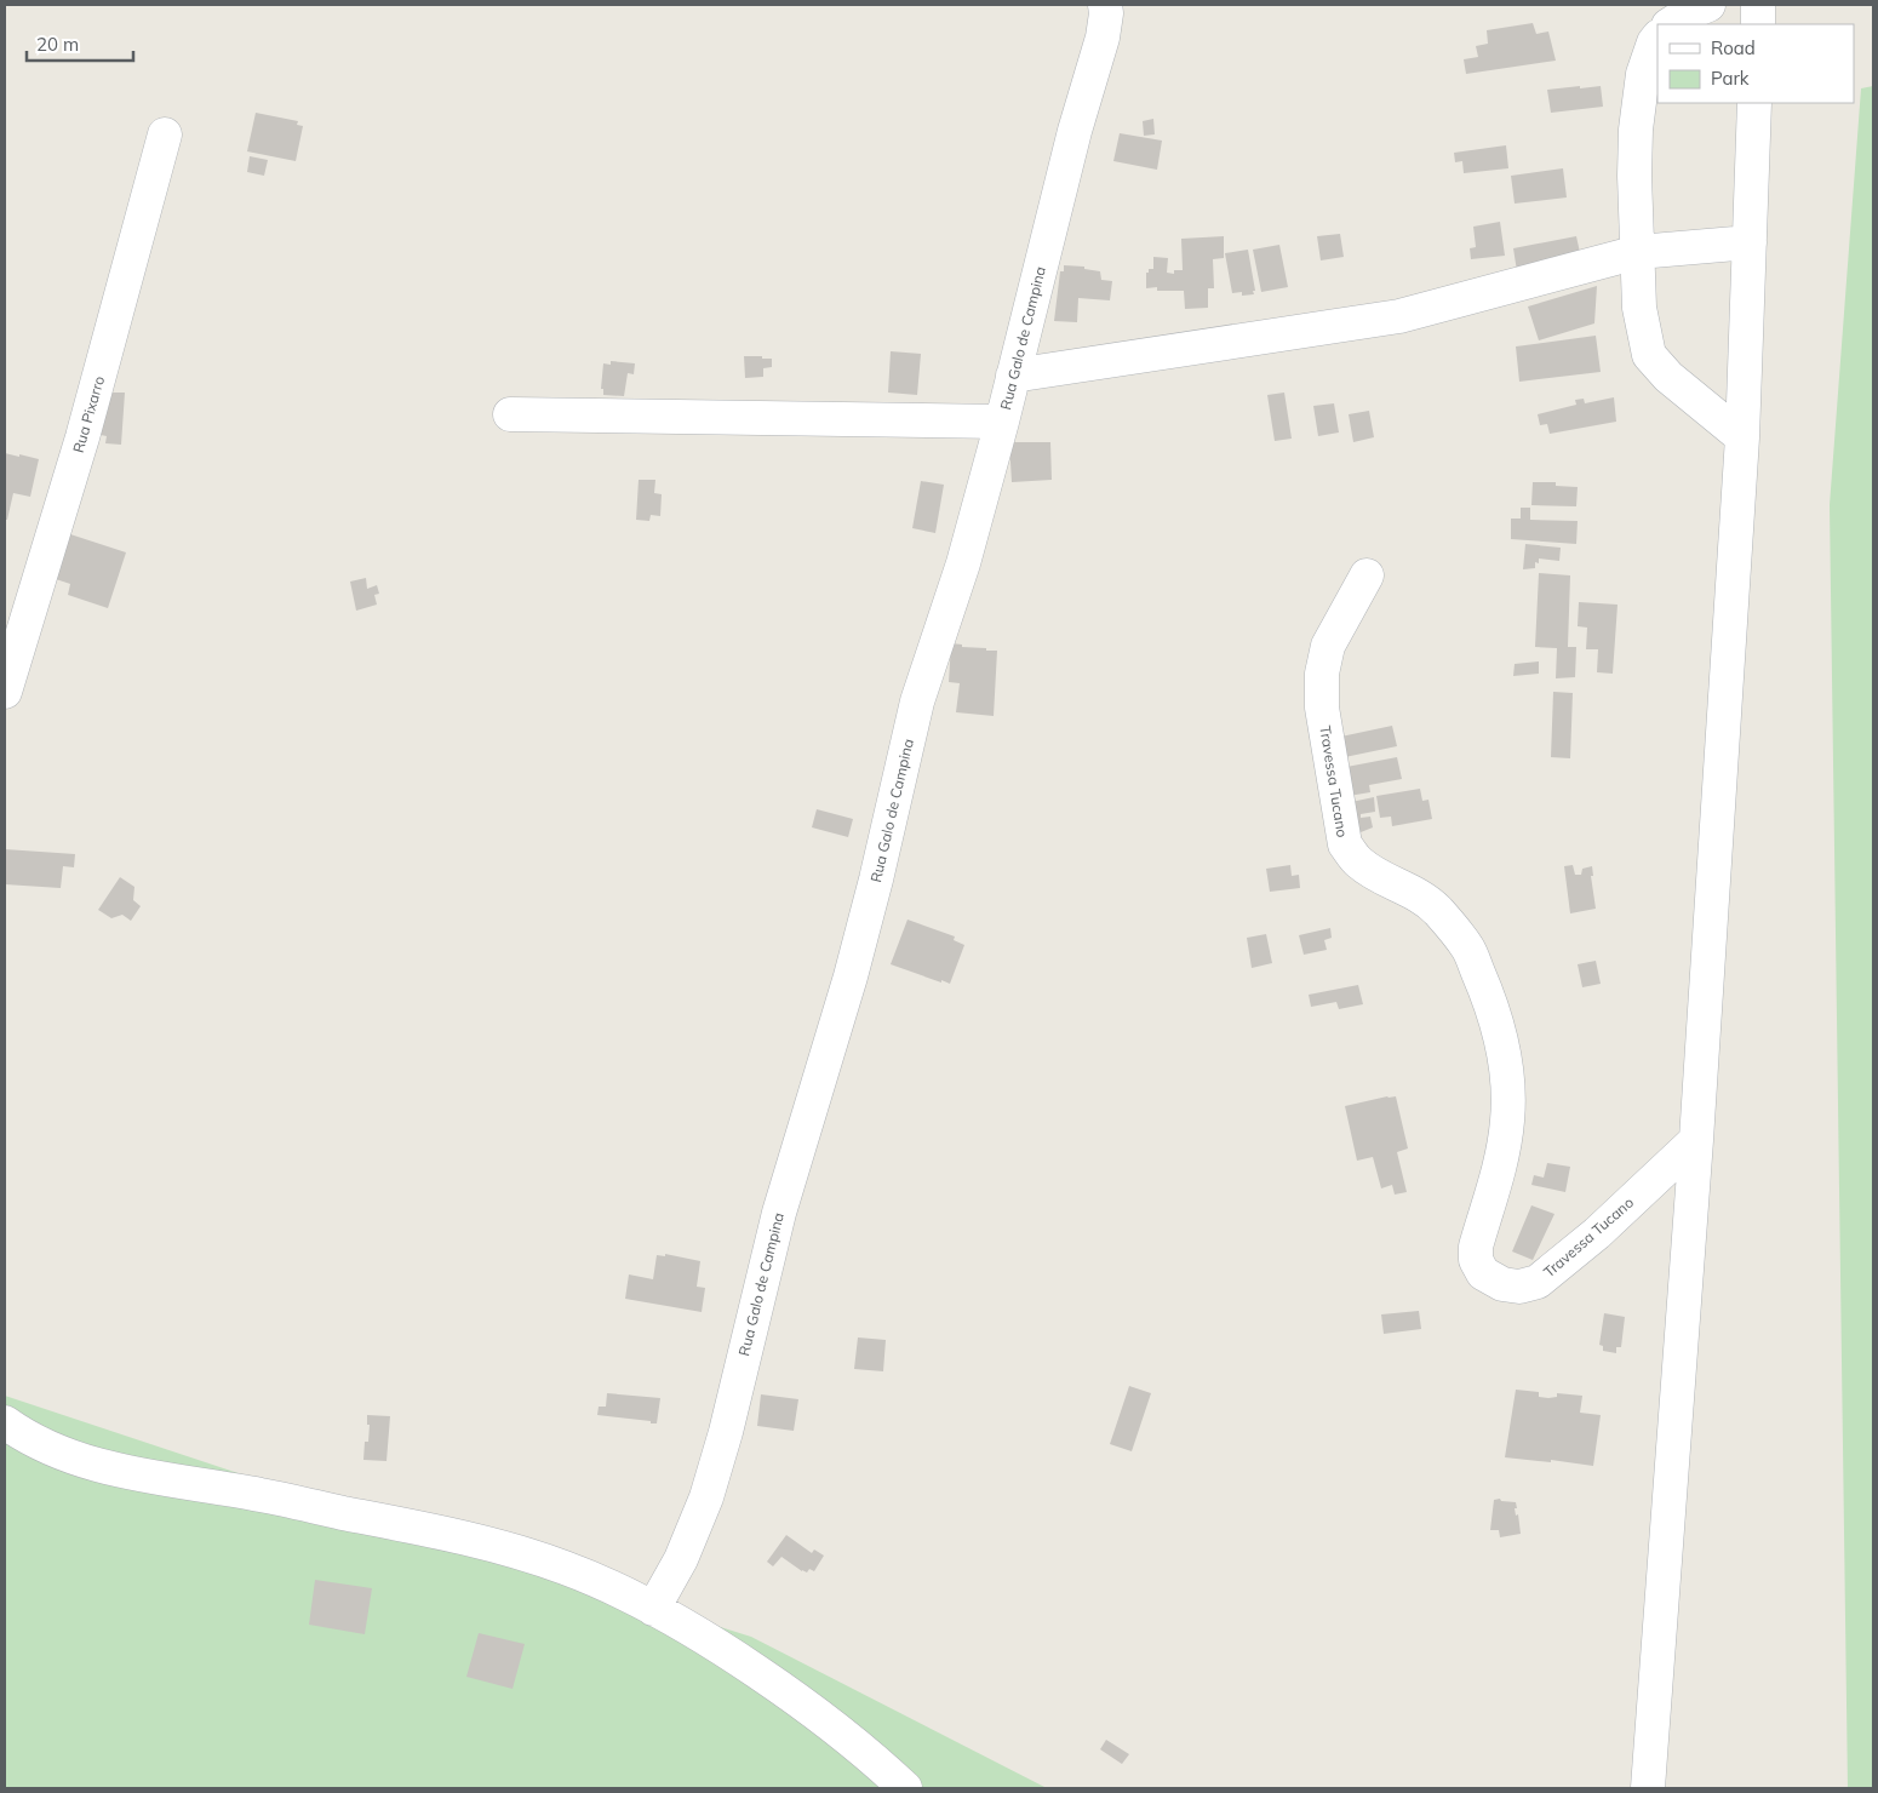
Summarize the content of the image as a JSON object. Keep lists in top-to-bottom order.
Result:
{
  "streets": {
    "street": ["Rua Galo de Campina", "Rua Pixarro", "Travessa Tucano"]
  },
  "legend": ["Road", "Park"],
  "scale_bar": "20 m"
}
